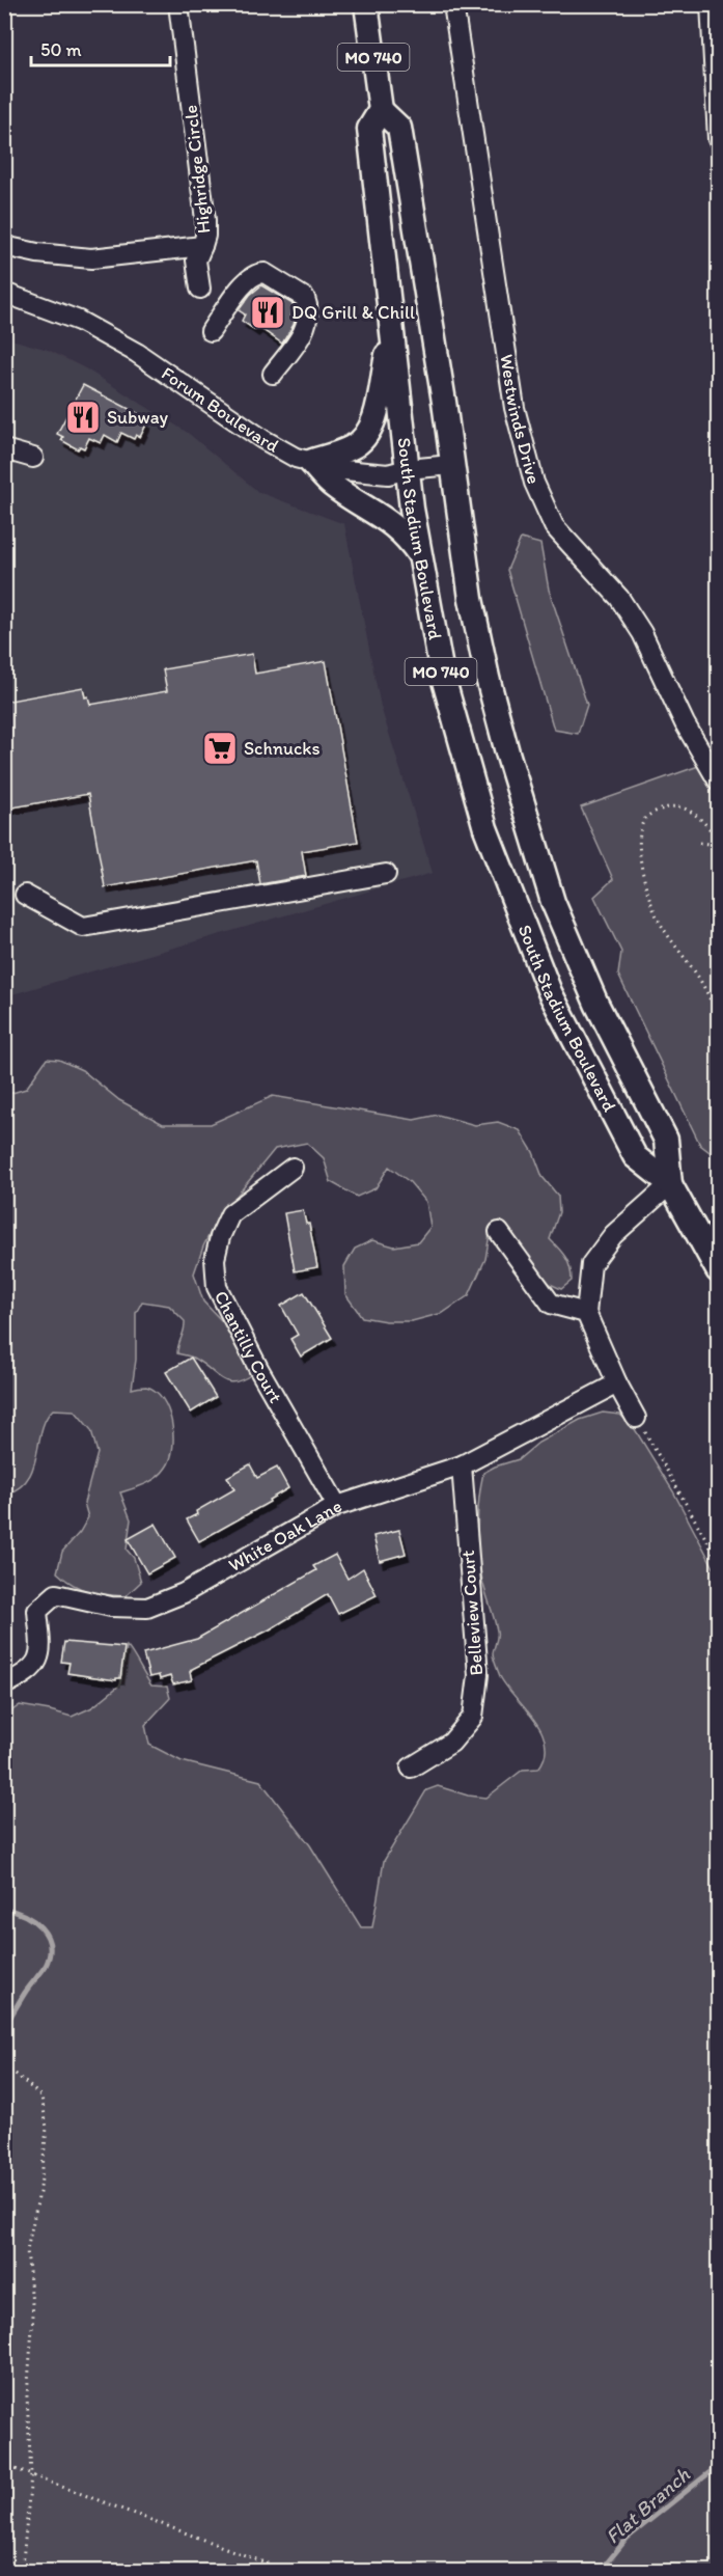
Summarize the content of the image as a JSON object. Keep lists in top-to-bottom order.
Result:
{
  "streets": {
    "main road": ["MO 740", "South Stadium Boulevard"],
    "street": [
      "Highridge Circle",
      "Forum Boulevard",
      "Westwinds Drive",
      "Chantilly Court",
      "White Oak Lane",
      "Belleview Court"
    ]
  },
  "crossings": [
    ["MO 740", "Forum Boulevard"],
    ["MO 740", "South Stadium Boulevard"],
    ["Forum Boulevard", "South Stadium Boulevard"],
    ["Chantilly Court", "White Oak Lane"],
    ["White Oak Lane", "Belleview Court"]
  ],
  "water": ["Flat Branch"],
  "places": {
    "restaurant": ["DQ Grill & Chill", "Subway"],
    "supermarket": ["Schnucks"]
  },
  "scale_bar": "50 m"
}
